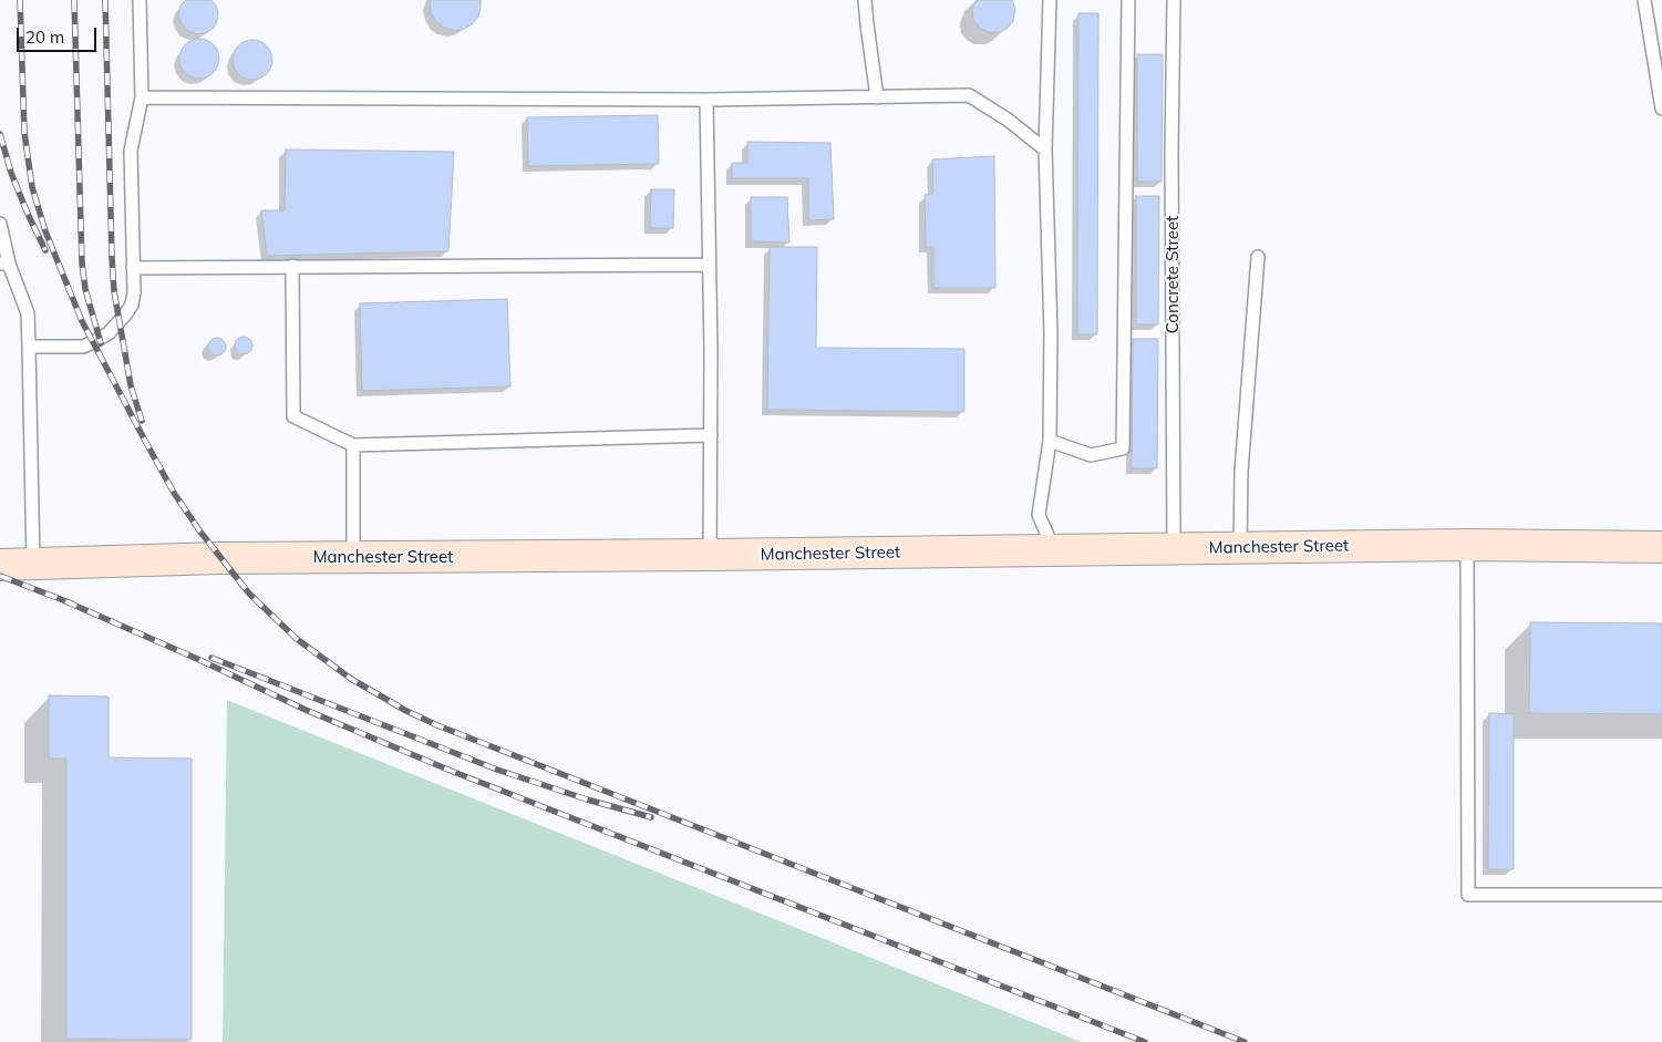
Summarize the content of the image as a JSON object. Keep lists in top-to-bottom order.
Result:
{
  "streets": {
    "street": ["Manchester Street"],
    "lane": ["Concrete Street"]
  },
  "crossings": [
    ["Concrete Street", "Manchester Street"]
  ],
  "scale_bar": "20 m"
}
